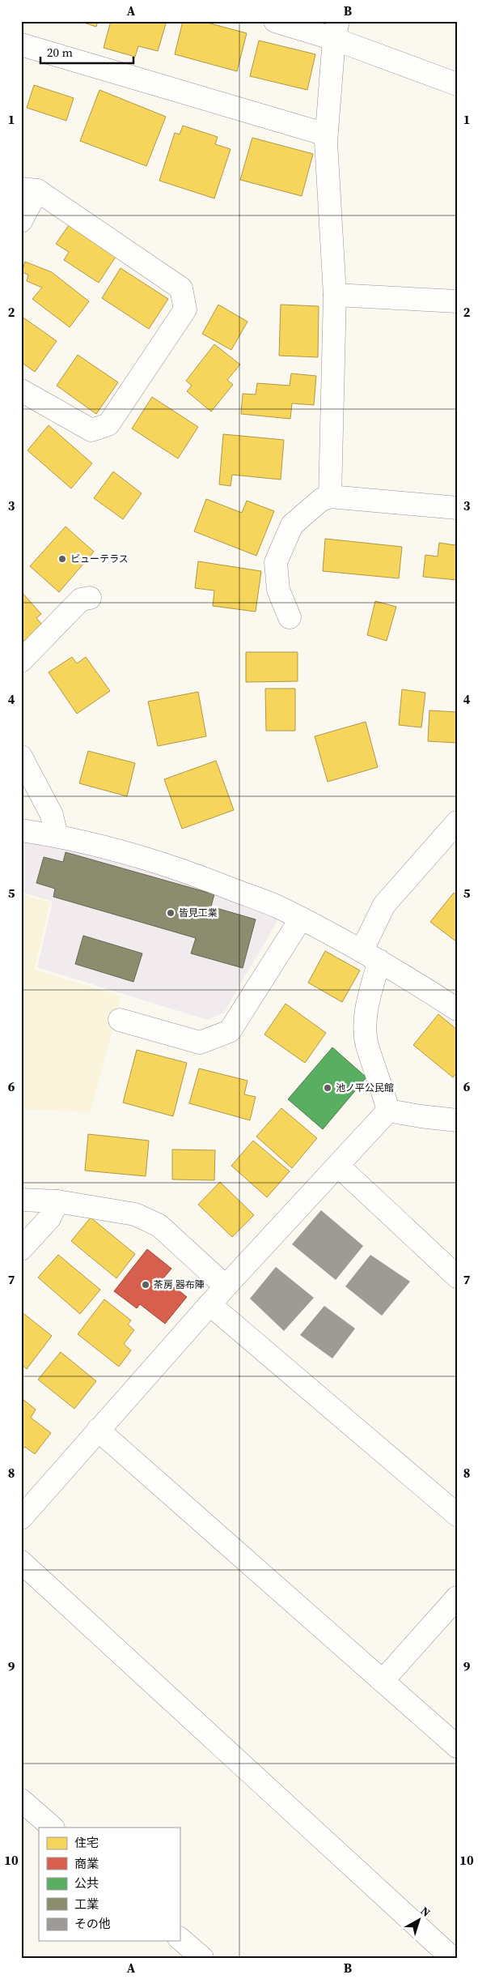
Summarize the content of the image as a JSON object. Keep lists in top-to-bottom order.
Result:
{
  "places": [
    "ビューテラス",
    "皆見工業",
    "池ノ平公民館",
    "茶房 器布陣"
  ],
  "legend": [
    "住宅",
    "商業",
    "公共",
    "工業",
    "その他"
  ],
  "scale_bar": "20 m",
  "north": "top right",
  "grid": {
    "columns": ["A", "B"],
    "rows": [
      "1",
      "2",
      "3",
      "4",
      "5",
      "6",
      "7",
      "8",
      "9",
      "10"
    ]
  }
}
